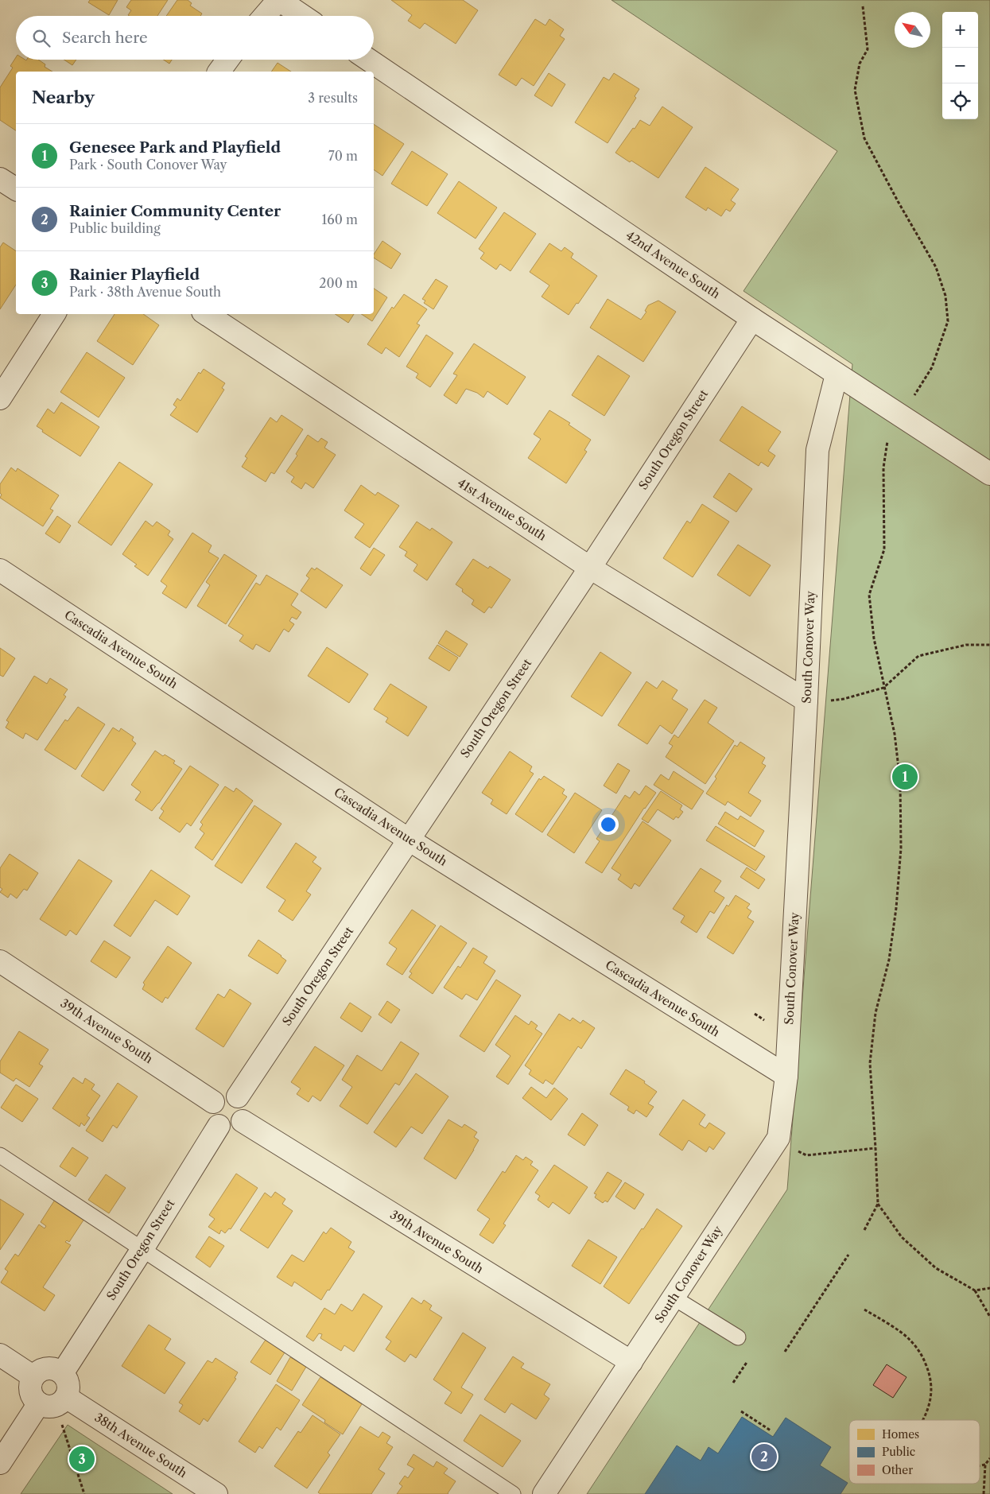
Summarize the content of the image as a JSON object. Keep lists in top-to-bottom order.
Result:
{
  "streets": {
    "street": [
      "42nd Avenue South",
      "South Oregon Street",
      "41st Avenue South",
      "South Conover Way",
      "Cascadia Avenue South",
      "39th Avenue South",
      "38th Avenue South"
    ]
  },
  "crossings": [
    ["42nd Avenue South", "South Oregon Street"],
    ["42nd Avenue South", "South Conover Way"],
    ["South Oregon Street", "41st Avenue South"],
    ["South Oregon Street", "Cascadia Avenue South"],
    ["South Oregon Street", "39th Avenue South"],
    ["South Oregon Street", "38th Avenue South"],
    ["41st Avenue South", "South Conover Way"],
    ["South Conover Way", "Cascadia Avenue South"],
    ["South Conover Way", "39th Avenue South"]
  ],
  "legend": ["Homes", "Public", "Other"],
  "north": "top left",
  "page": {
    "map_buttons": ["+", "−"],
    "search": "Search here",
    "heading": ["Nearby", "3 results"],
    "list": [
      {
        "mark": "1",
        "name": "Genesee Park and Playfield",
        "note": "Park · South Conover Way",
        "value": "70 m"
      },
      {
        "mark": "2",
        "name": "Rainier Community Center",
        "note": "Public building",
        "value": "160 m"
      },
      {
        "mark": "3",
        "name": "Rainier Playfield",
        "note": "Park · 38th Avenue South",
        "value": "200 m"
      }
    ],
    "pins": ["1", "2", "3"]
  }
}
